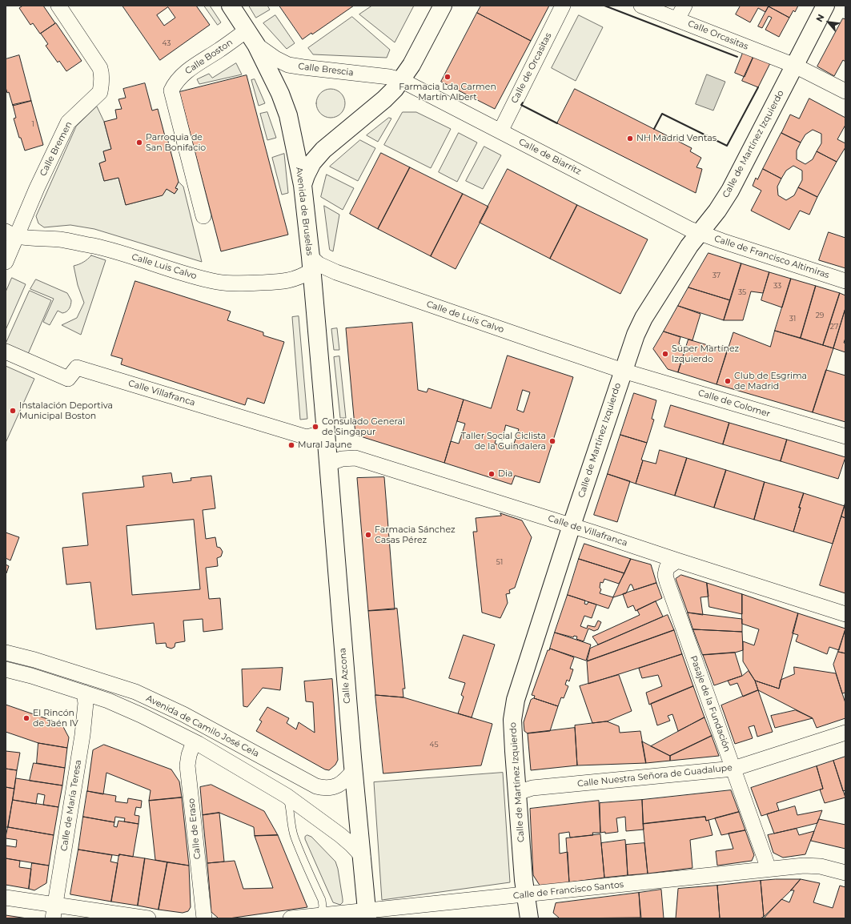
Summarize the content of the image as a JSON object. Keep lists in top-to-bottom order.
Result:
{
  "streets": {
    "street": [
      "Calle Orcasitas",
      "Calle Boston",
      "Calle de Orcasitas",
      "Calle Brescia",
      "Calle de Martínez Izquierdo",
      "Calle Bremen",
      "Calle de Biarritz",
      "Avenida de Bruselas",
      "Calle de Francisco Altimiras",
      "Calle Luis Calvo",
      "Calle de Luis Calvo",
      "Calle Villafranca",
      "Calle de Colomer",
      "Calle de Villafranca",
      "Calle Azcona",
      "Pasaje de la Fundación",
      "Avenida de Camilo José Cela",
      "Calle Nuestra Señora de Guadalupe",
      "Calle de María Teresa",
      "Calle de Eraso",
      "Calle de Francisco Santos"
    ]
  },
  "crossings": [
    ["Calle Orcasitas", "Calle de Martínez Izquierdo"],
    ["Calle Boston", "Avenida de Bruselas"],
    ["Calle de Orcasitas", "Calle de Biarritz"],
    ["Calle Brescia", "Calle de Biarritz"],
    ["Calle Brescia", "Avenida de Bruselas"],
    ["Calle de Martínez Izquierdo", "Calle de Biarritz"],
    ["Calle de Martínez Izquierdo", "Calle de Francisco Altimiras"],
    ["Calle de Martínez Izquierdo", "Calle de Luis Calvo"],
    ["Calle de Martínez Izquierdo", "Calle de Colomer"],
    ["Calle de Martínez Izquierdo", "Calle de Villafranca"],
    ["Calle de Martínez Izquierdo", "Calle Nuestra Señora de Guadalupe"],
    ["Calle de Martínez Izquierdo", "Calle de Francisco Santos"],
    ["Calle Bremen", "Calle Luis Calvo"],
    ["Calle de Biarritz", "Calle de Francisco Altimiras"],
    ["Avenida de Bruselas", "Calle Luis Calvo"],
    ["Avenida de Bruselas", "Calle de Luis Calvo"],
    ["Avenida de Bruselas", "Calle Villafranca"],
    ["Avenida de Bruselas", "Calle Azcona"],
    ["Calle Luis Calvo", "Calle de Luis Calvo"],
    ["Calle de Luis Calvo", "Calle de Colomer"],
    ["Calle Villafranca", "Calle Azcona"],
    ["Calle de Villafranca", "Calle Azcona"],
    ["Calle de Villafranca", "Pasaje de la Fundación"],
    ["Calle Azcona", "Avenida de Camilo José Cela"],
    ["Calle Azcona", "Calle de Francisco Santos"],
    ["Pasaje de la Fundación", "Calle Nuestra Señora de Guadalupe"],
    ["Pasaje de la Fundación", "Calle de Francisco Santos"],
    ["Avenida de Camilo José Cela", "Calle de María Teresa"],
    ["Avenida de Camilo José Cela", "Calle de Eraso"]
  ],
  "places": [
    "Farmacia Lda Carmen Martín Albert",
    "NH Madrid Ventas",
    "Parroquia de San Bonifacio",
    "Súper Martínez Izquierdo",
    "Club de Esgrima de Madrid",
    "Instalación Deportiva Municipal Boston",
    "Consulado General de Singapur",
    "Taller Social Ciclista de la Guindalera",
    "Mural Jaune",
    "Dia",
    "Farmacia Sánchez Casas Pérez",
    "El Rincón de Jaén IV"
  ],
  "house_numbers": [
    "43",
    "1",
    "37",
    "33",
    "35",
    "29",
    "31",
    "27",
    "51",
    "45"
  ],
  "north": "top left"
}
